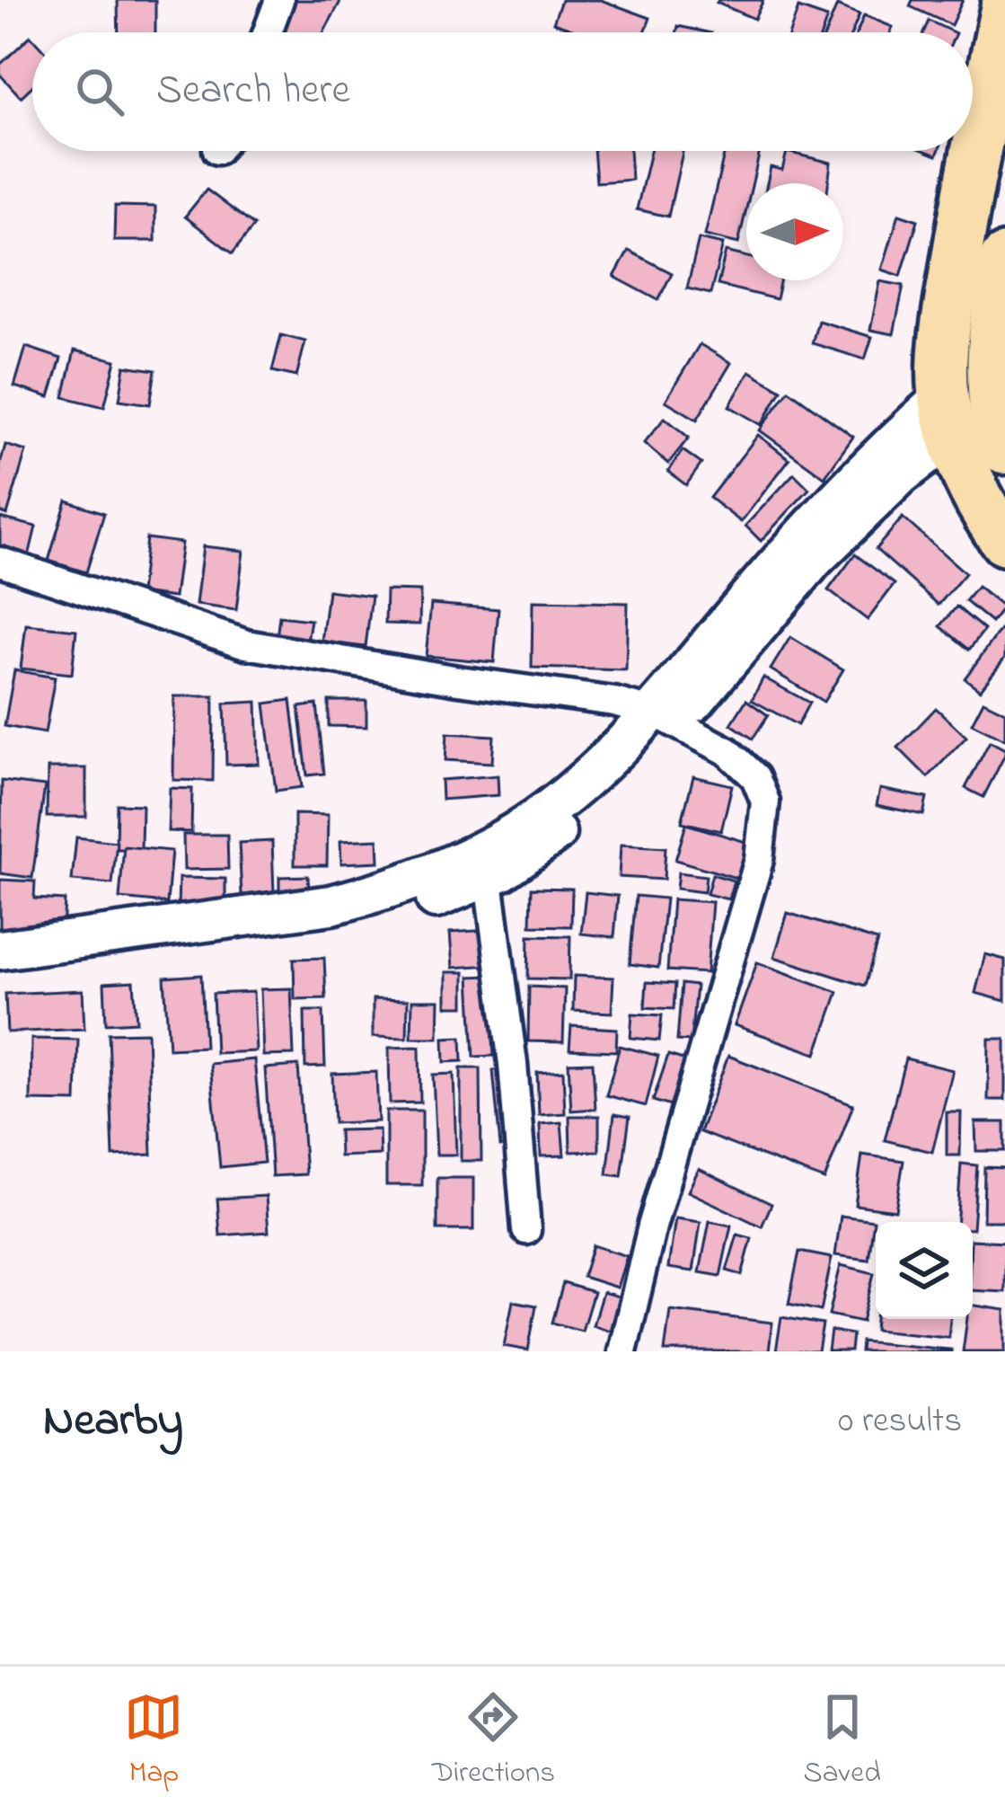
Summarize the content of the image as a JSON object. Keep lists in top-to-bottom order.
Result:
{
  "north": "right",
  "page": {
    "search": "Search here",
    "heading": ["Nearby", "0 results"],
    "nav": ["Map", "Directions", "Saved"]
  }
}
